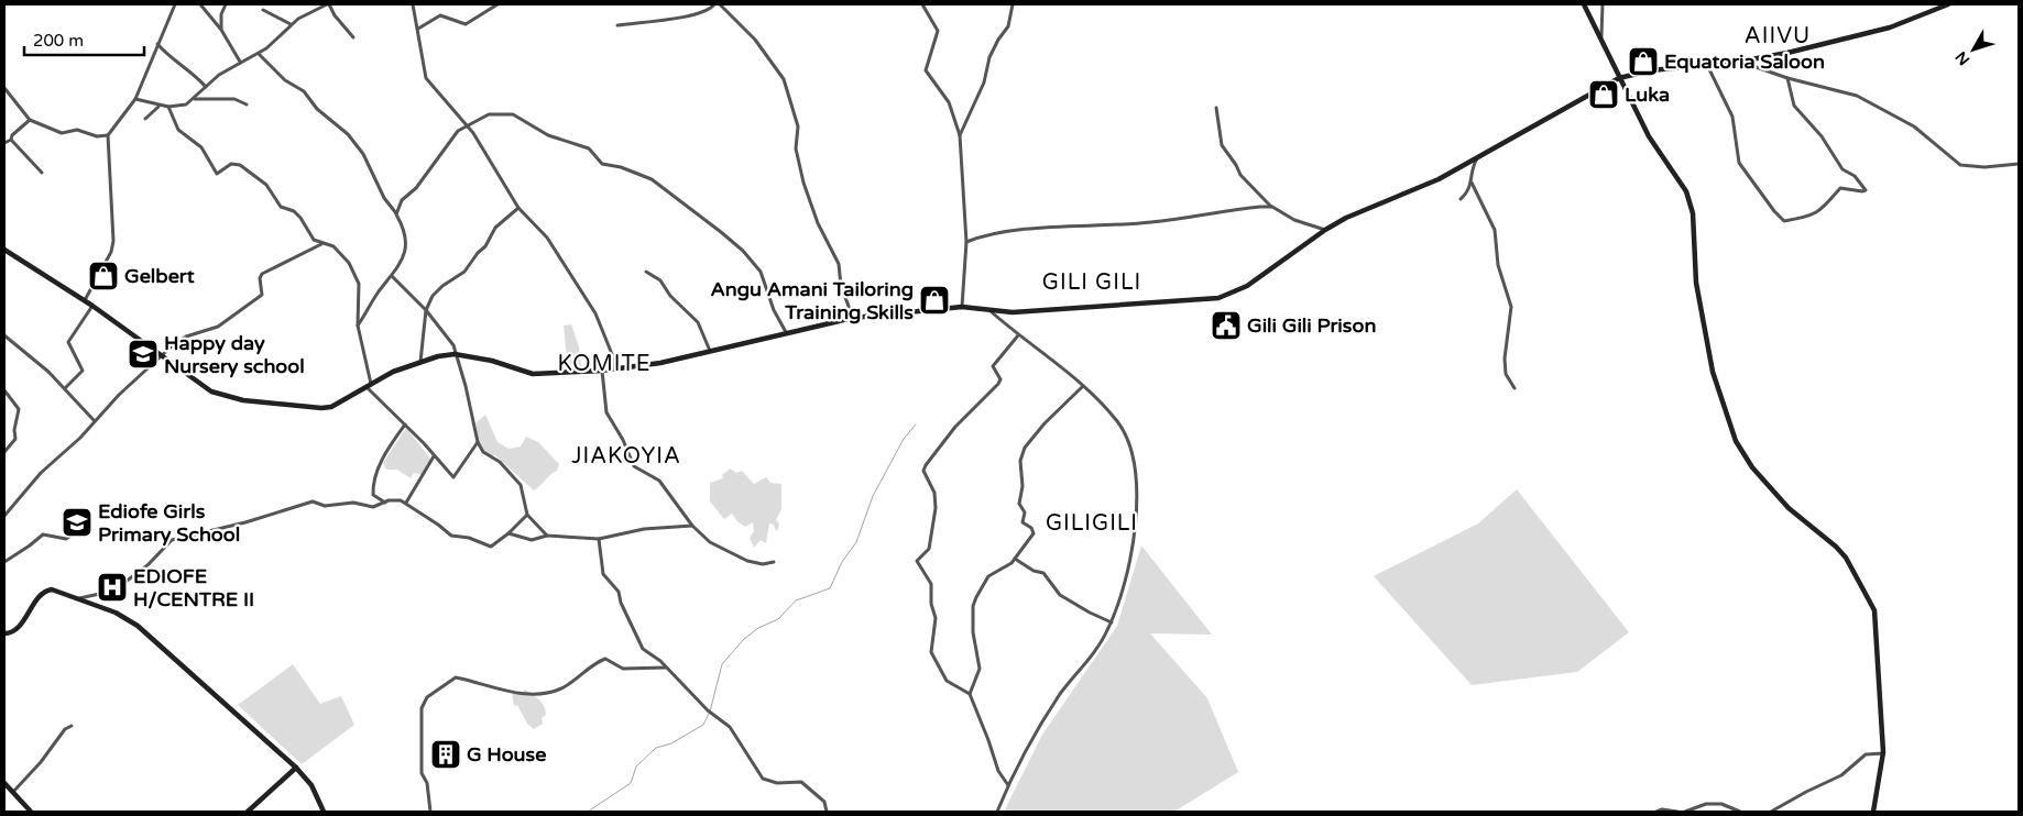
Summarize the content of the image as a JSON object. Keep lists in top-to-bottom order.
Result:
{
  "districts": [
    "AIIVU",
    "GILI GILI",
    "KOMITE",
    "JIAKOYIA",
    "GILIGILI"
  ],
  "places": {
    "shop": [
      "Equatoria Saloon",
      "Luka",
      "Gelbert",
      "Angu Amani Tailoring Training Skills"
    ],
    "public building": ["Gili Gili Prison"],
    "school or university": ["Happy day Nursery school", "Ediofe Girls Primary School"],
    "hospital": ["EDIOFE H/CENTRE II"],
    "building": ["G House"]
  },
  "scale_bar": "200 m",
  "north": "bottom left"
}
